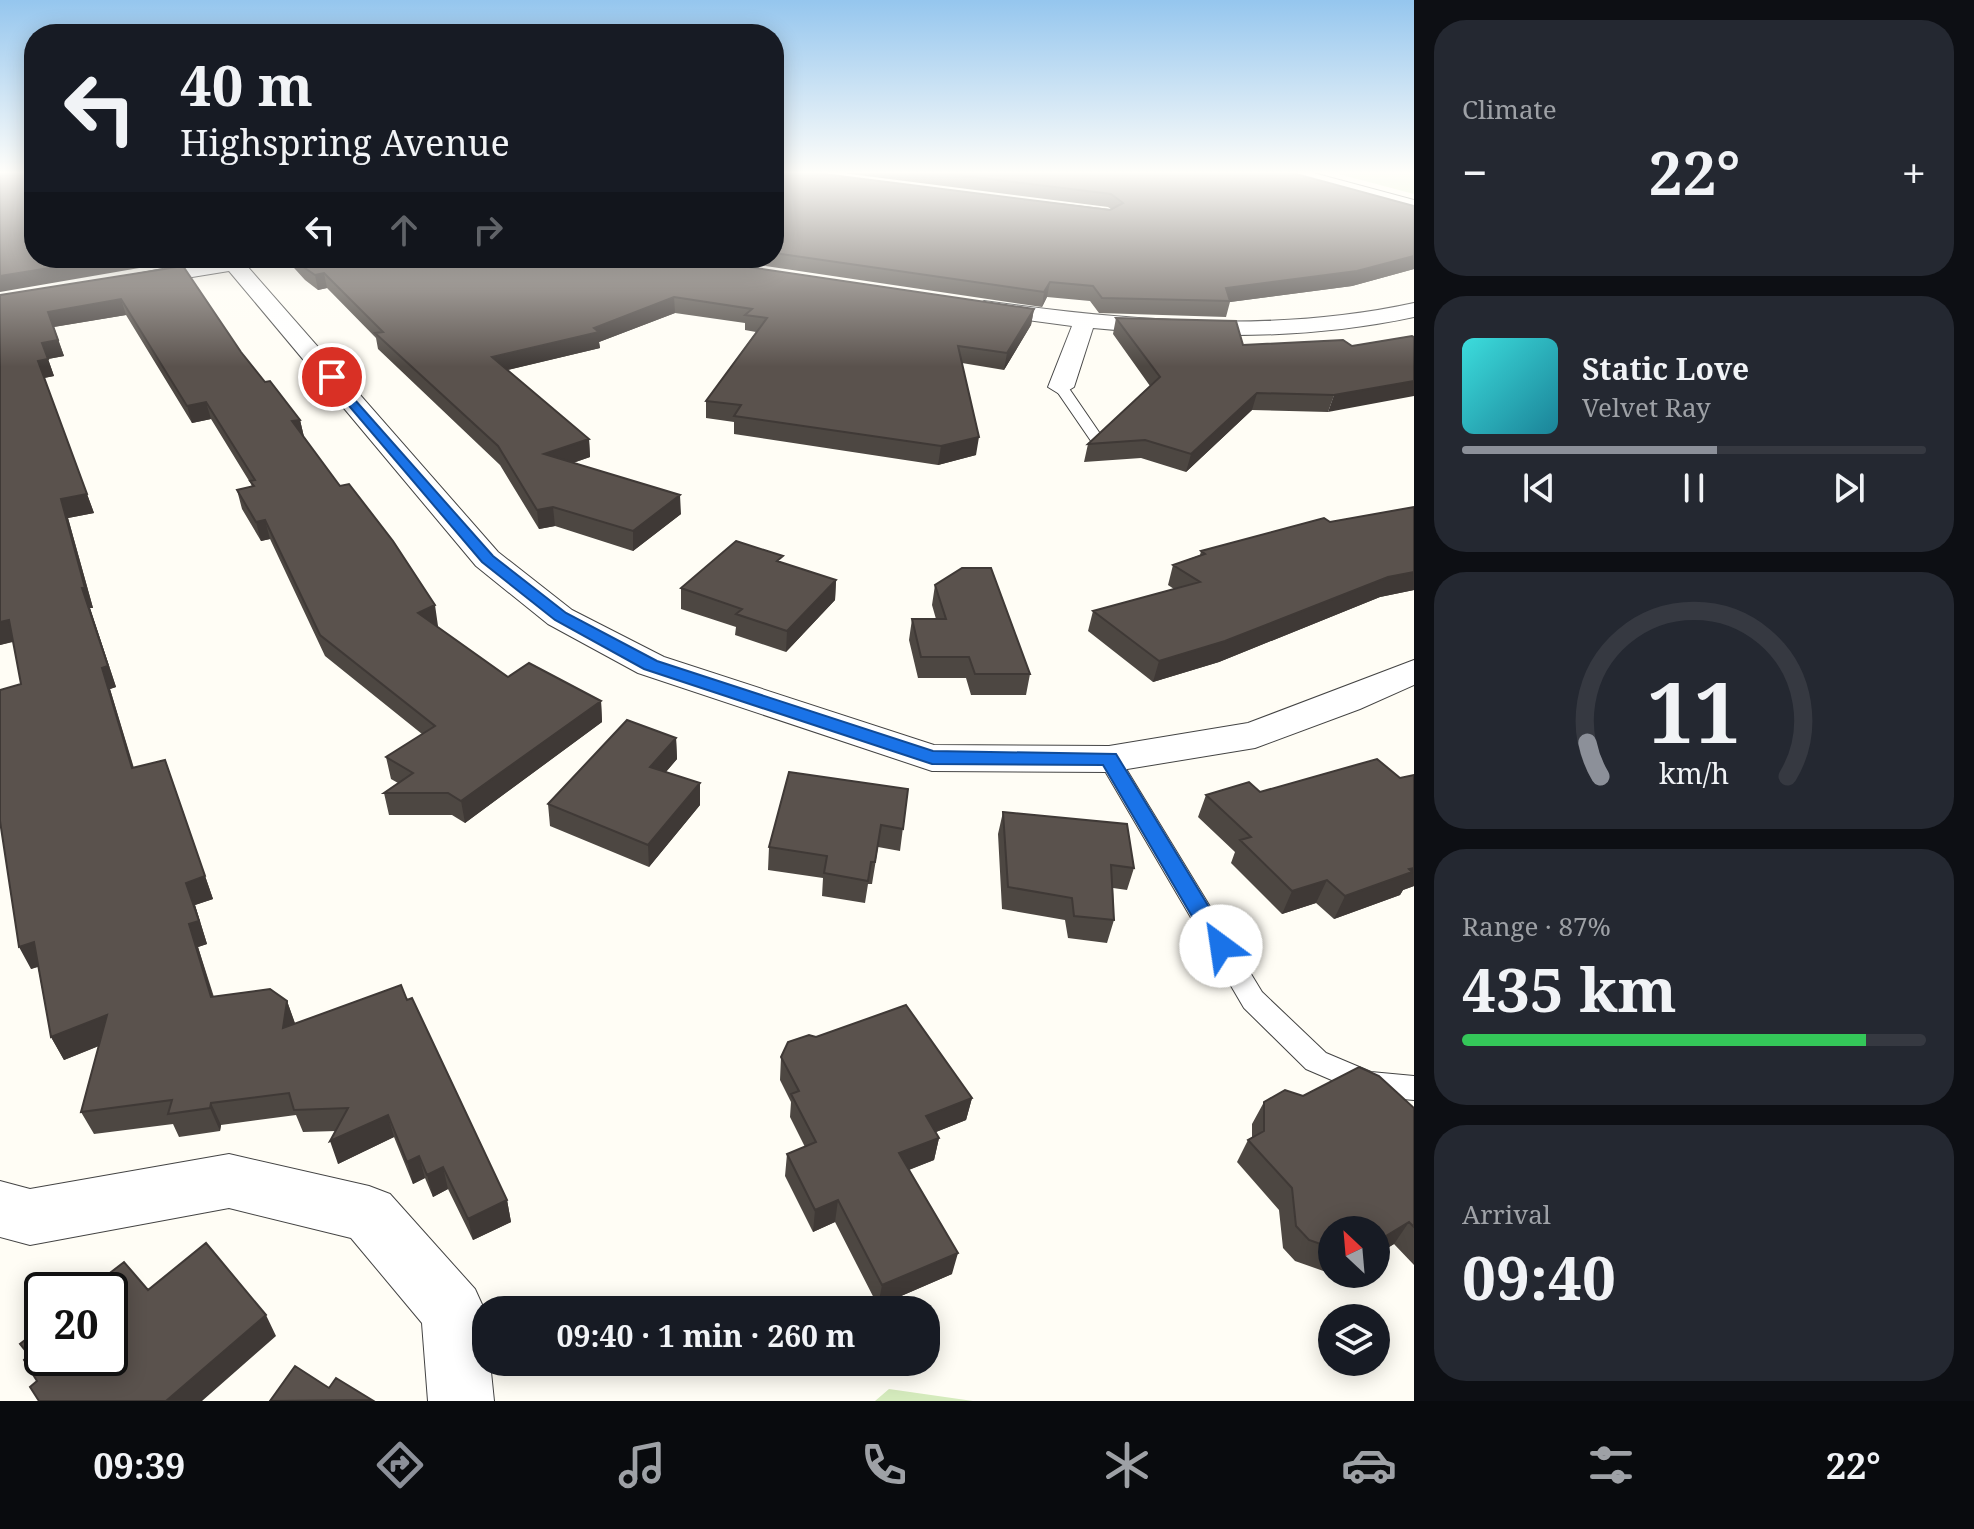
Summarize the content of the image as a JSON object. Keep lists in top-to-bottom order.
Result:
{
  "north": "top left",
  "page": {
    "tile": [
      "Climate",
      ["Range · 87%", "435 km"],
      ["Arrival", "09:40"]
    ],
    "turn": ["40 m", "Highspring Avenue"],
    "heat": ["−", "22°", "+"],
    "song": ["Static Love", "Velvet Ray"],
    "limit": "20",
    "trip": "09:40 · 1 min · 260 m",
    "tabs": ["09:39", "22°"],
    "gauge": ["11", "km/h"]
  }
}
